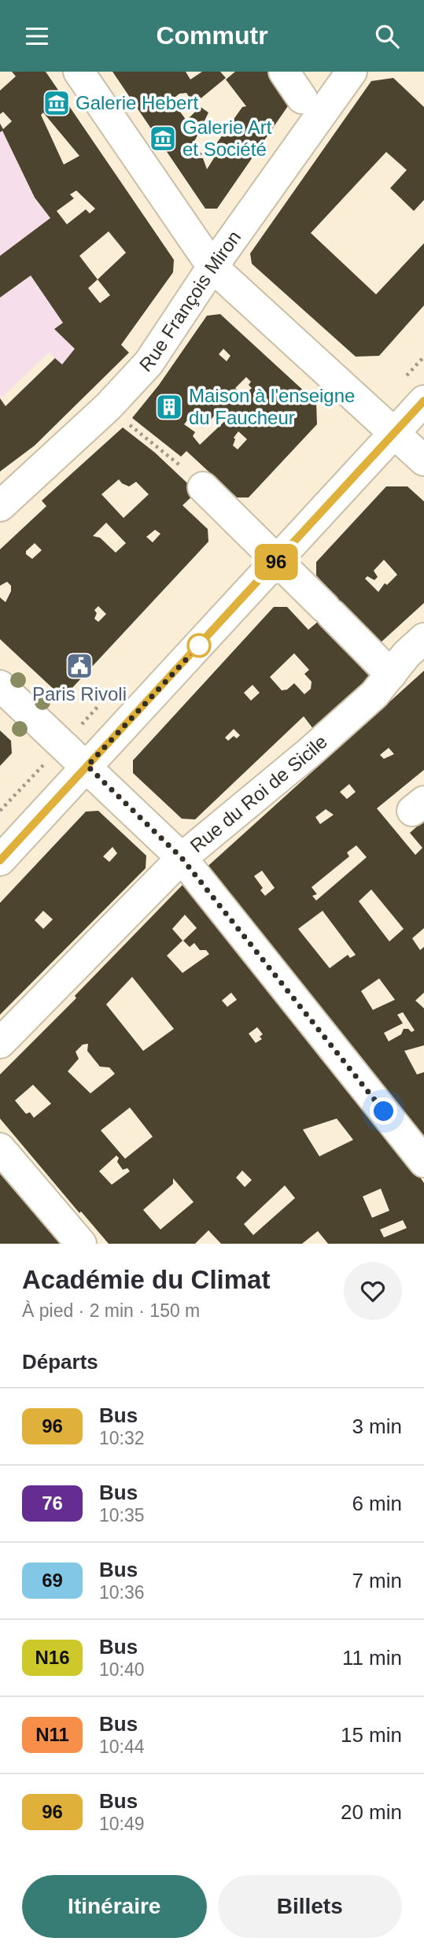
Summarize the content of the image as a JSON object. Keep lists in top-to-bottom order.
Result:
{
  "streets": {
    "street": ["Rue François Miron", "Rue du Roi de Sicile"]
  },
  "places": {
    "museum": ["Galerie Hebert", "Galerie Art et Société"],
    "building": ["Maison à l'enseigne du Faucheur"],
    "public building": ["Paris Rivoli"]
  },
  "lines": ["bus line 96"],
  "page": {
    "header": "Commutr",
    "on_map": "96",
    "heading": [
      ["Académie du Climat", "À pied · 2 min · 150 m"],
      "Départs"
    ],
    "list": [
      {
        "mark": "96",
        "name": "Bus",
        "note": "10:32",
        "value": "3 min"
      },
      {
        "mark": "76",
        "name": "Bus",
        "note": "10:35",
        "value": "6 min"
      },
      {
        "mark": "69",
        "name": "Bus",
        "note": "10:36",
        "value": "7 min"
      },
      {
        "mark": "N16",
        "name": "Bus",
        "note": "10:40",
        "value": "11 min"
      },
      {
        "mark": "N11",
        "name": "Bus",
        "note": "10:44",
        "value": "15 min"
      },
      {
        "mark": "96",
        "name": "Bus",
        "note": "10:49",
        "value": "20 min"
      }
    ],
    "buttons": ["Itinéraire", "Billets"]
  }
}
